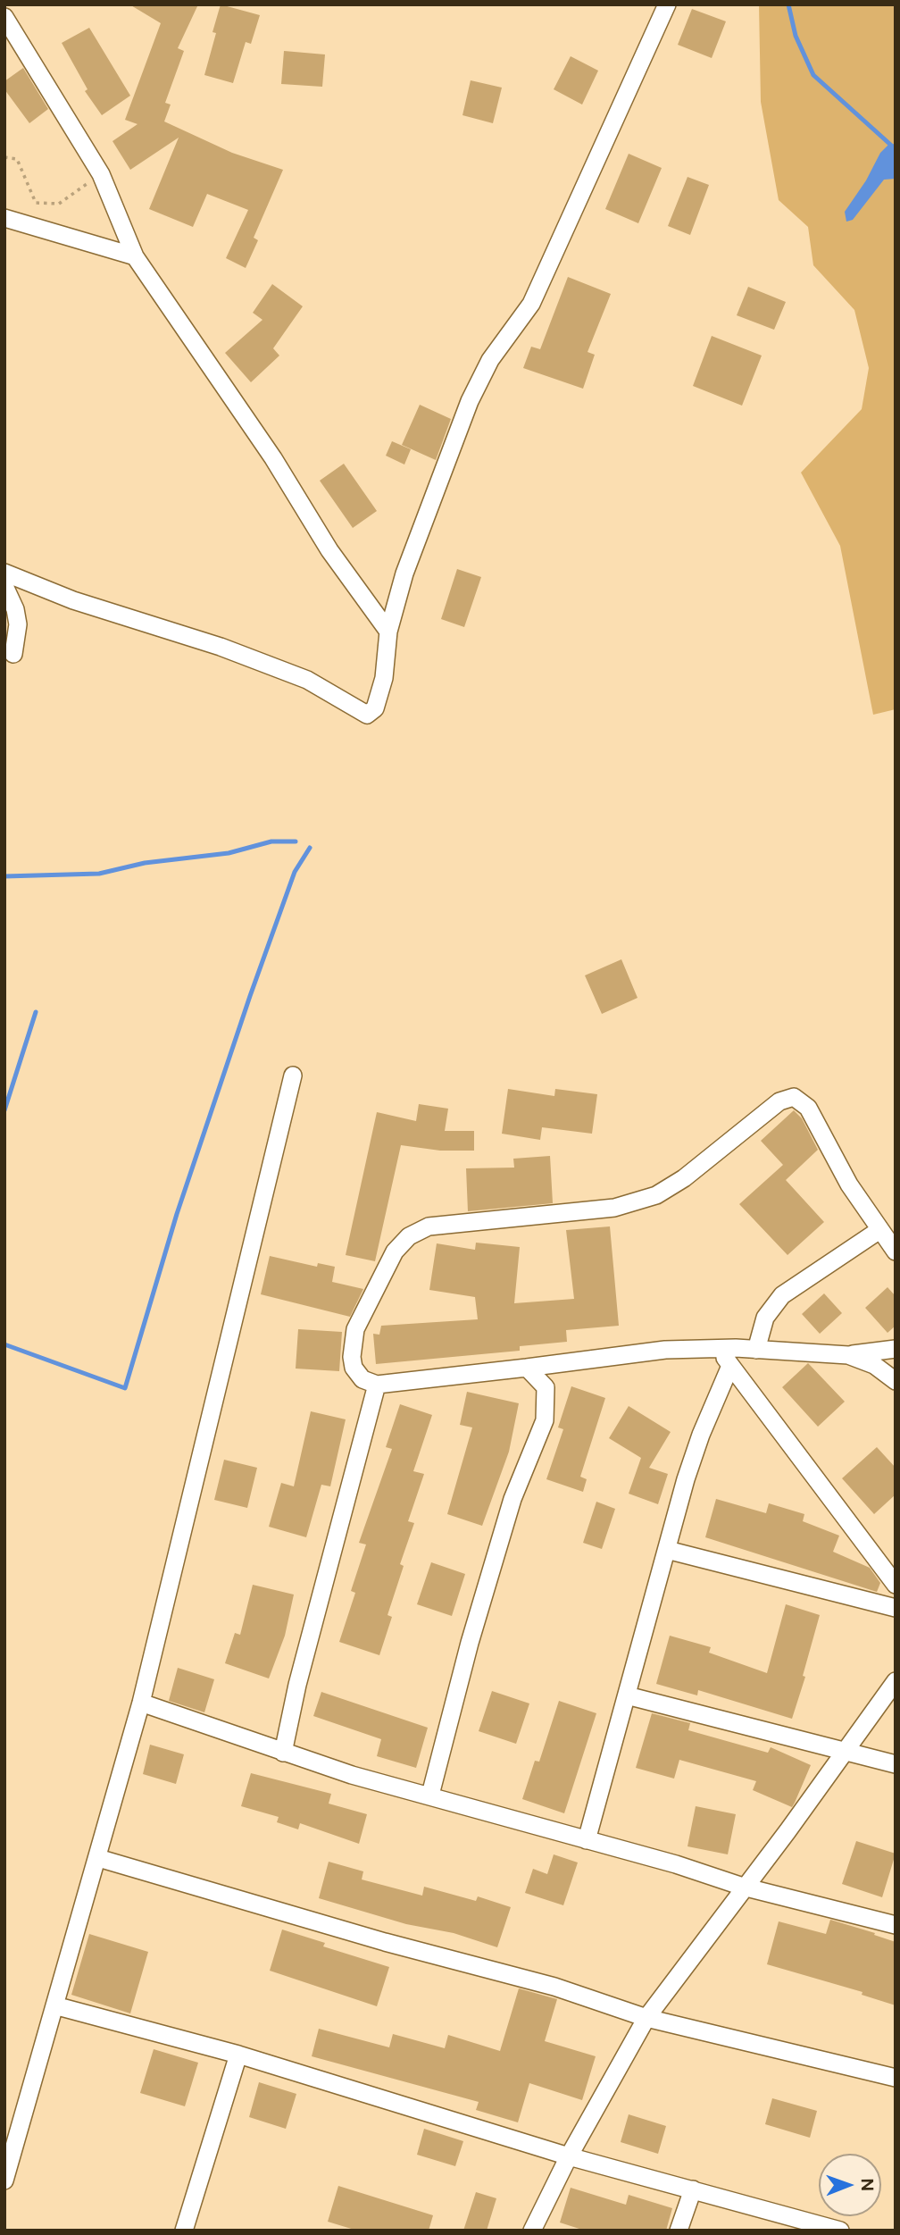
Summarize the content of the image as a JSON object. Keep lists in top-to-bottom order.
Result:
{
  "north": "right"
}
